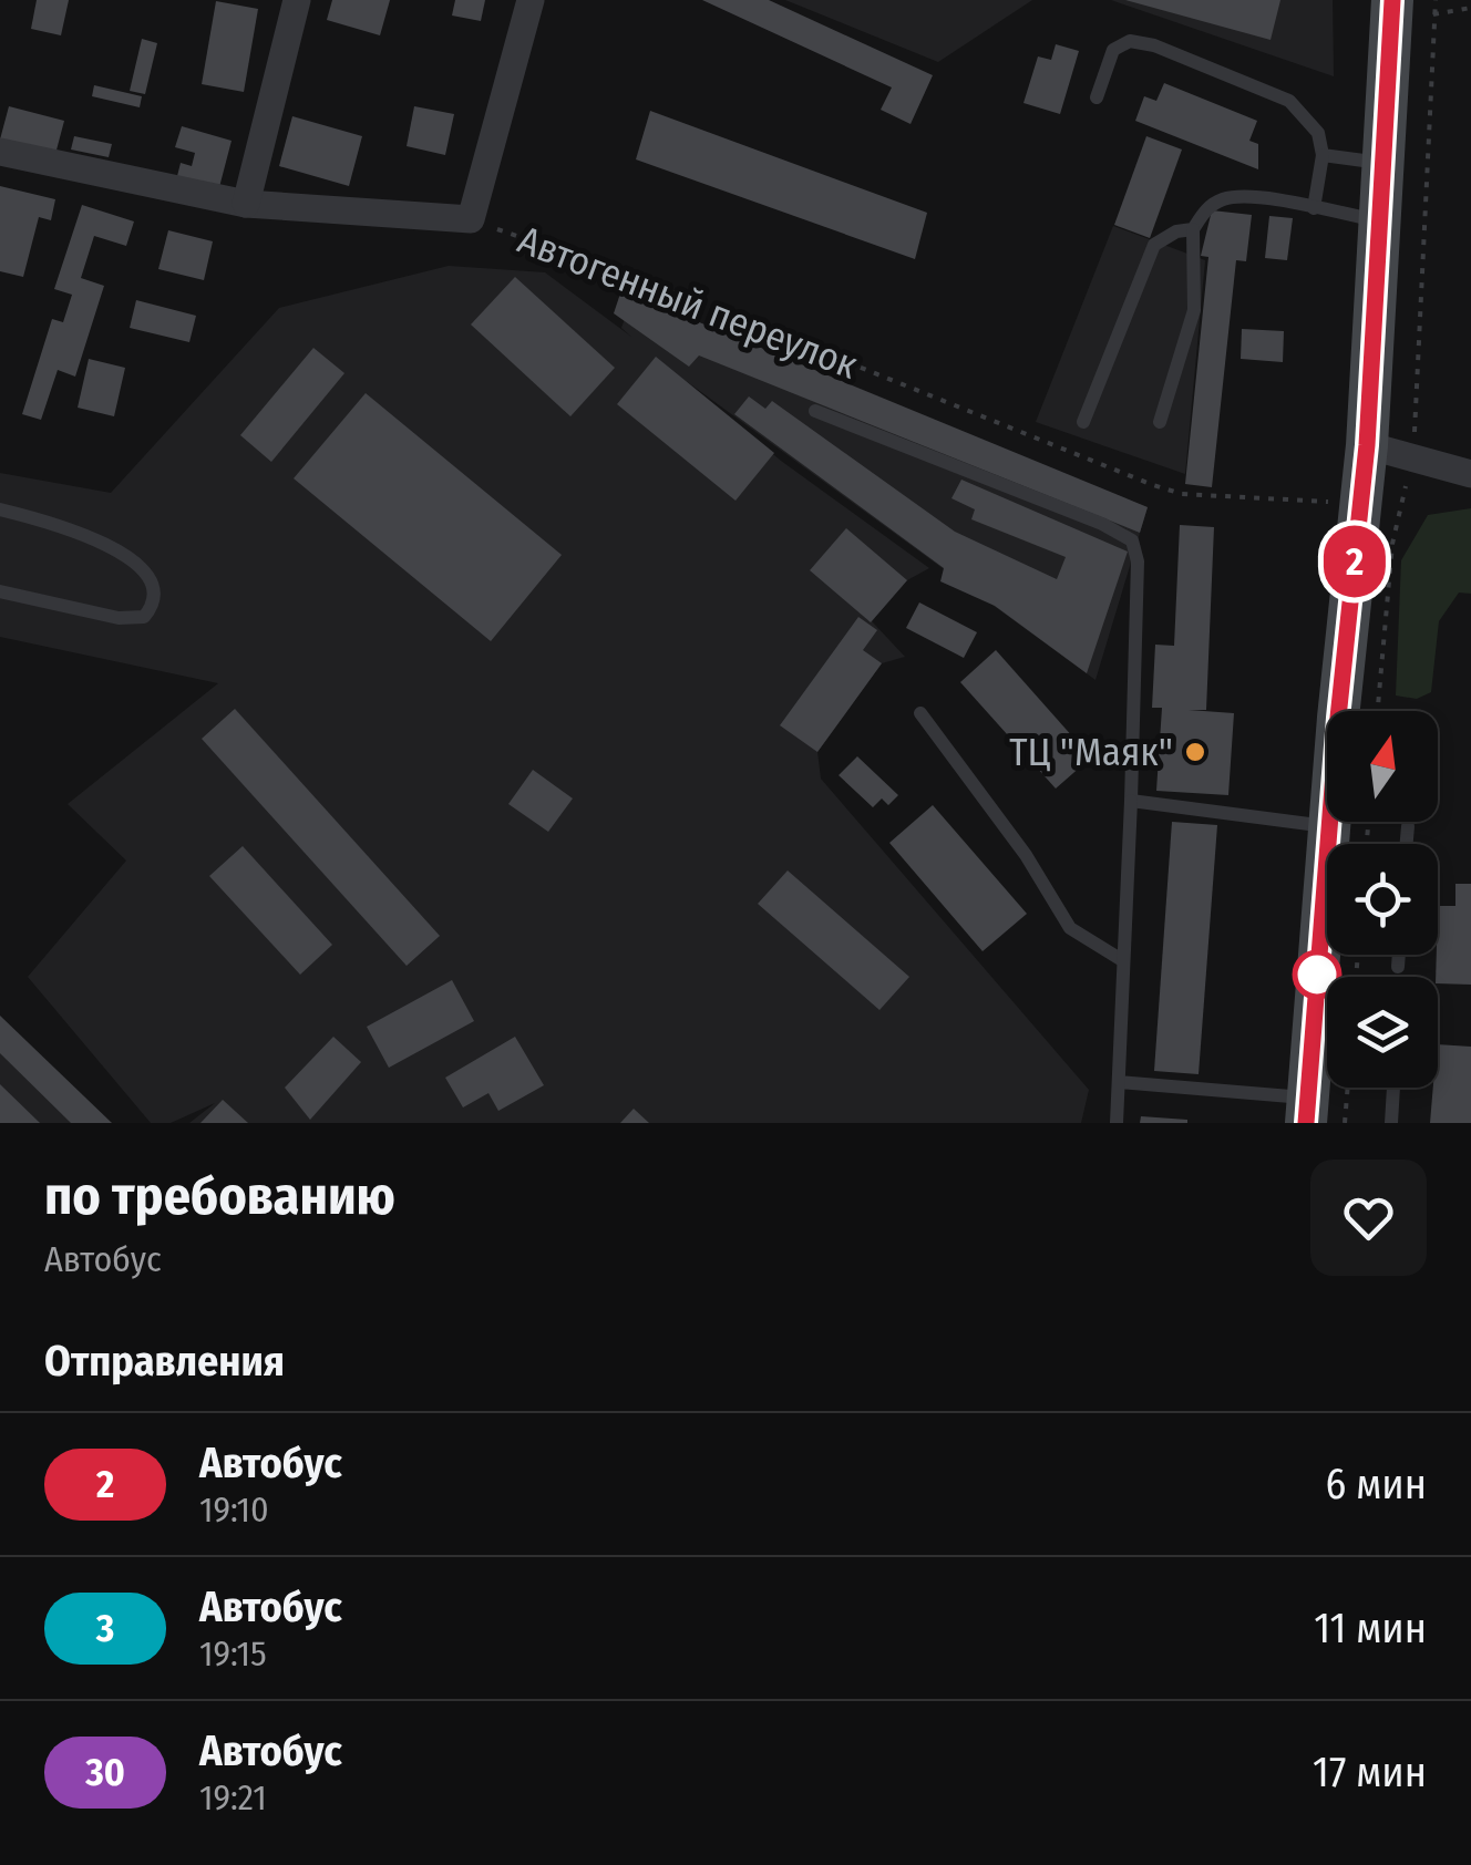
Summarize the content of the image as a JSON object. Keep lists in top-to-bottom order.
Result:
{
  "streets": {
    "street": ["Автогенный переулок"]
  },
  "places": ["ТЦ \"Маяк\""],
  "lines": ["bus line 2"],
  "north": "top",
  "page": {
    "on_map": "2",
    "heading": [
      ["по требованию", "Автобус"],
      "Отправления"
    ],
    "list": [
      {
        "mark": "2",
        "name": "Автобус",
        "note": "19:10",
        "value": "6 мин"
      },
      {
        "mark": "3",
        "name": "Автобус",
        "note": "19:15",
        "value": "11 мин"
      },
      {
        "mark": "30",
        "name": "Автобус",
        "note": "19:21",
        "value": "17 мин"
      }
    ]
  }
}
